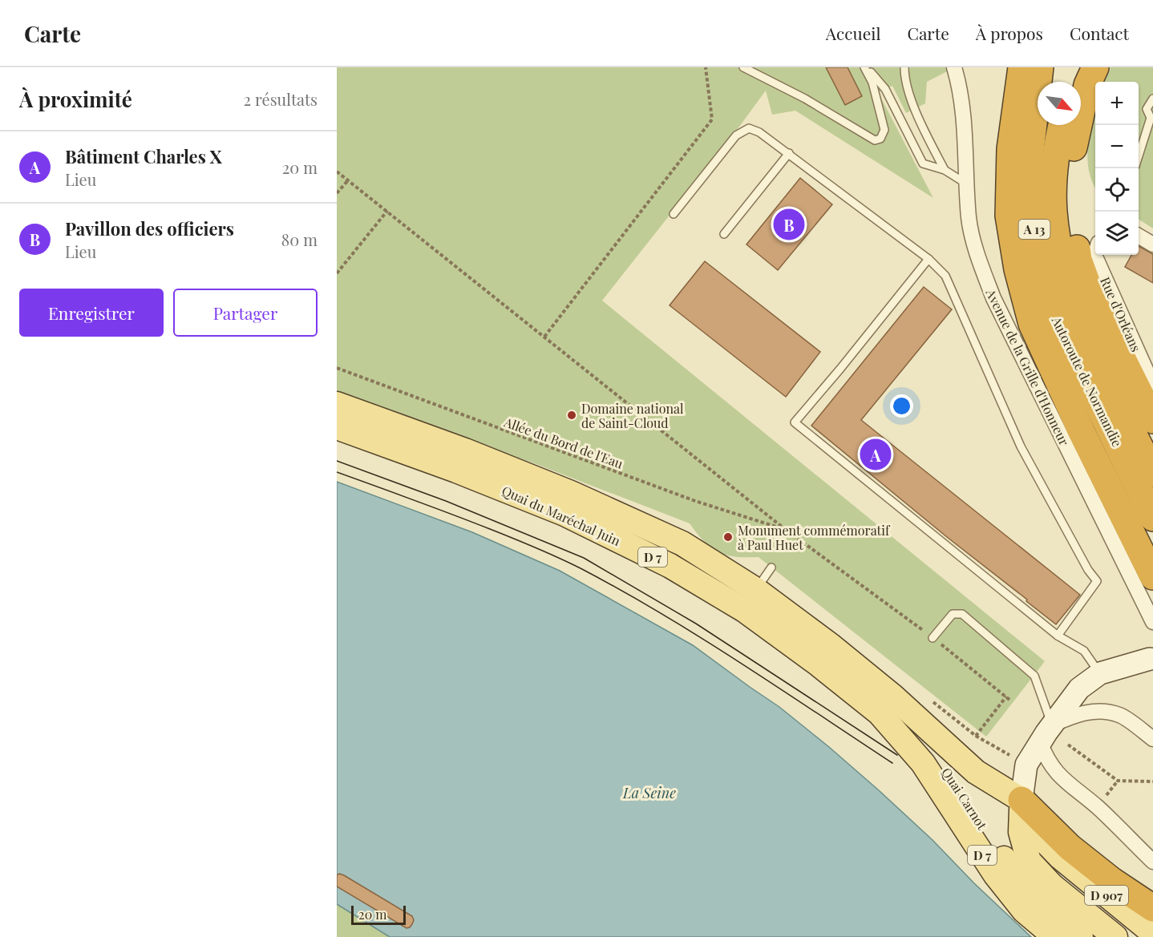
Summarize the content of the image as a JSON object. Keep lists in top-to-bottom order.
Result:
{
  "streets": {
    "highway": ["A 13", "Autoroute de Normandie"],
    "main road": [
      "Quai du Maréchal Juin",
      "D 7",
      "Quai Carnot",
      "D 907"
    ],
    "street": ["Rue d'Orléans", "Avenue de la Grille d'Honneur"],
    "path": ["Allée du Bord de l'Eau"]
  },
  "crossings": [
    ["Quai du Maréchal Juin", "D 7"],
    ["Quai du Maréchal Juin", "Quai Carnot"],
    ["D 7", "Quai Carnot"],
    ["D 7", "D 907"]
  ],
  "water": ["La Seine"],
  "places": ["Domaine national de Saint-Cloud", "Monument commémoratif à Paul Huet"],
  "scale_bar": "20 m",
  "north": "bottom right",
  "page": {
    "header": "Carte",
    "nav": [
      "Accueil",
      "Carte",
      "À propos",
      "Contact"
    ],
    "heading": ["À proximité", "2 résultats"],
    "map_buttons": ["+", "−"],
    "list": [
      {
        "mark": "A",
        "name": "Bâtiment Charles X",
        "note": "Lieu",
        "value": "20 m"
      },
      {
        "mark": "B",
        "name": "Pavillon des officiers",
        "note": "Lieu",
        "value": "80 m"
      }
    ],
    "pins": ["B", "A"],
    "buttons": ["Enregistrer", "Partager"],
    "scale": "20 m"
  }
}
